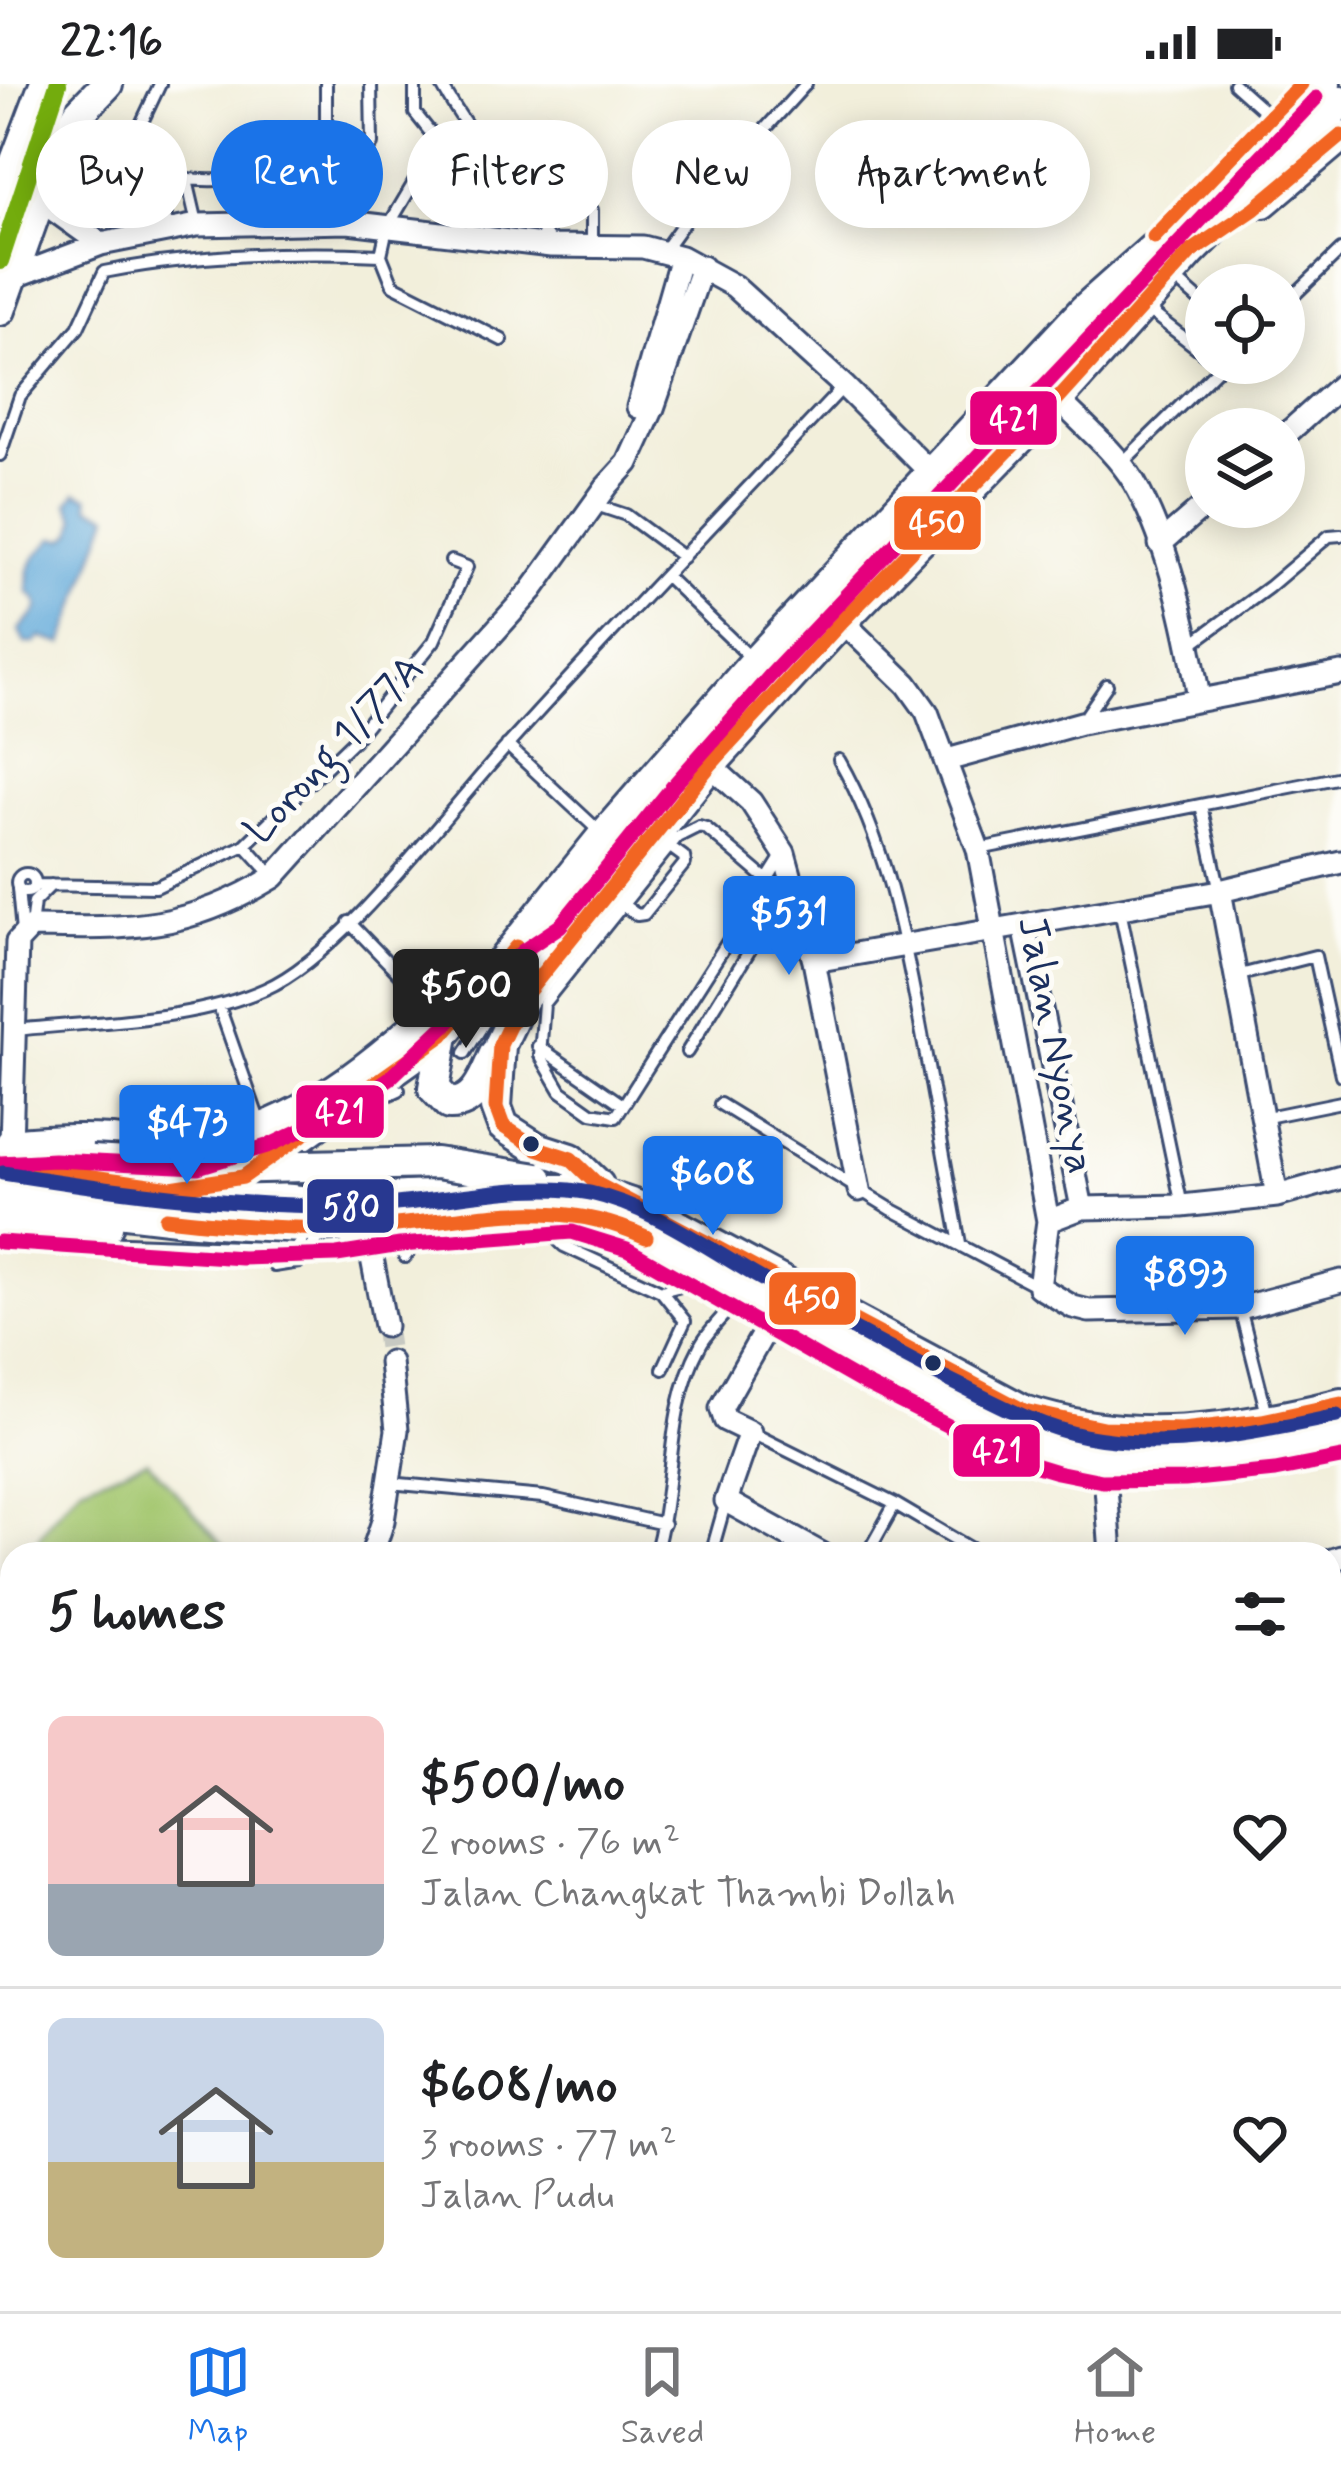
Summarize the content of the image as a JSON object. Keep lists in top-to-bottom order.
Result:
{
  "streets": {
    "street": ["Lorong 1/77A", "Jalan Nyonya"]
  },
  "lines": ["transit line 450", "transit line 421", "transit line 580"],
  "page": {
    "status": "22:16",
    "chip": [
      "Buy",
      "Rent",
      "Filters",
      "New",
      "Apartment"
    ],
    "price": [
      "$531",
      "$500",
      "$473",
      "$608",
      "$893"
    ],
    "heading": "5 homes",
    "list": [
      {
        "name": "$500/mo",
        "note": "2 rooms · 76 m² · Jalan Changkat Thambi Dollah"
      },
      {
        "name": "$608/mo",
        "note": "3 rooms · 77 m² · Jalan Pudu"
      }
    ],
    "tabs": ["Map", "Saved", "Home"]
  }
}
